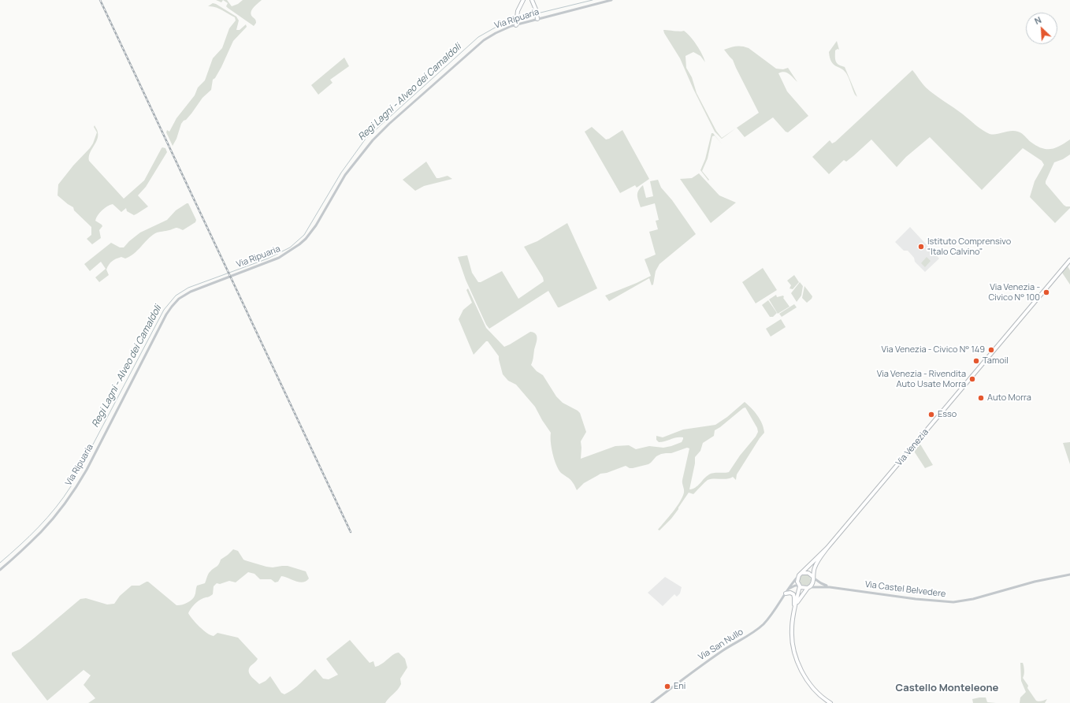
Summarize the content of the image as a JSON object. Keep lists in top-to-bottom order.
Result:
{
  "streets": {
    "main road": ["Via Venezia"],
    "street": ["Via Ripuaria", "Via Castel Belvedere", "Via San Nullo"]
  },
  "crossings": [
    ["Via Venezia", "Via San Nullo"]
  ],
  "districts": ["Castello Monteleone"],
  "water": ["Regi Lagni - Alveo dei Camaldoli"],
  "places": [
    "Istituto Comprensivo \"Italo Calvino\"",
    "Via Venezia - Civico N° 100",
    "Via Venezia - Civico N° 149",
    "Tamoil",
    "Via Venezia - Rivendita Auto Usate Morra",
    "Auto Morra",
    "Esso",
    "Eni"
  ],
  "north": "top left"
}
